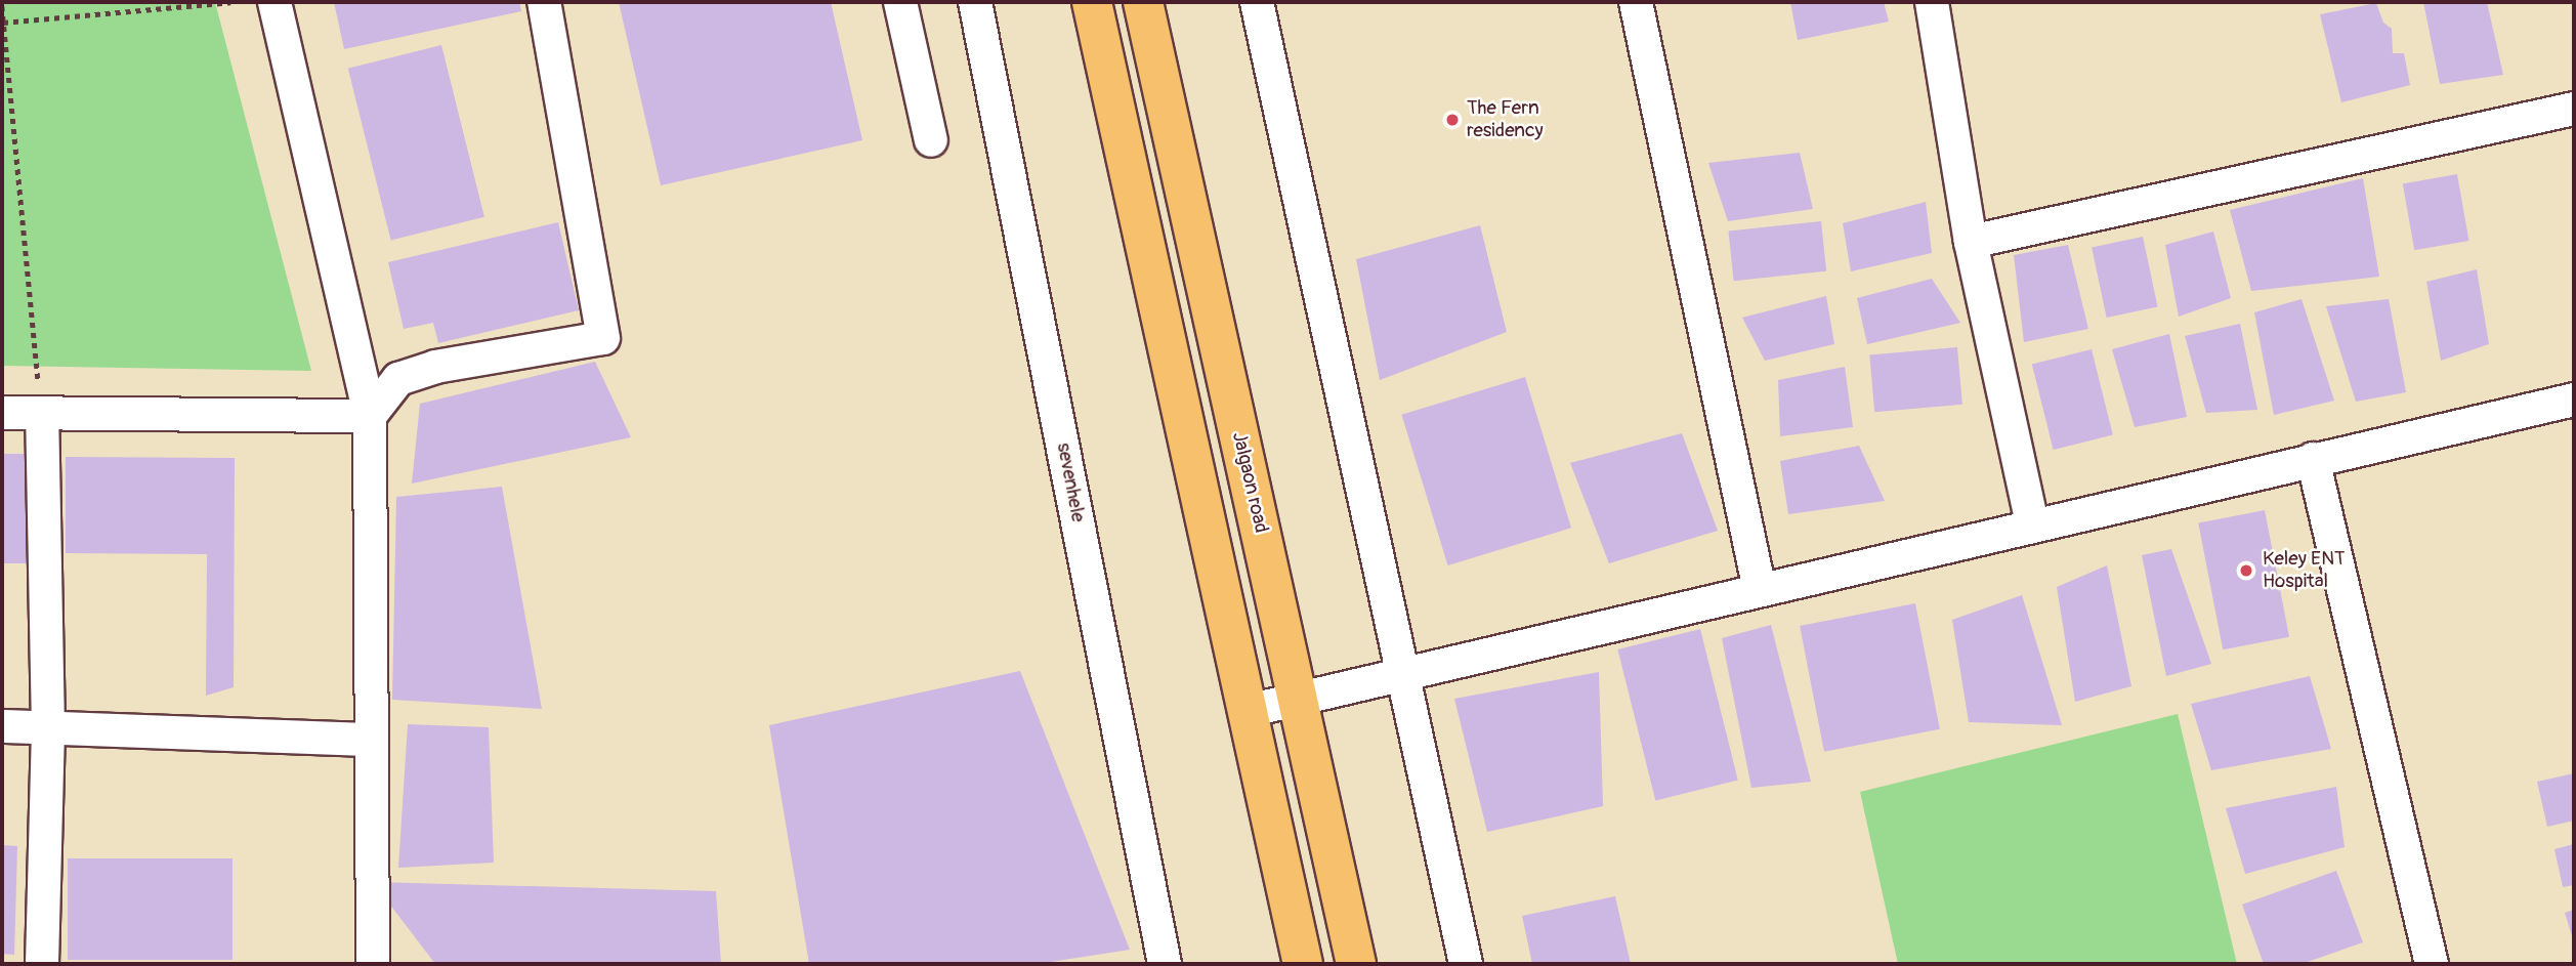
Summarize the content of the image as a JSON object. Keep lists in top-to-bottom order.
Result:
{
  "streets": {
    "highway": ["Jalgaon road"],
    "street": ["sevenhele"]
  },
  "places": ["The Fern residency", "Keley ENT Hospital"]
}
